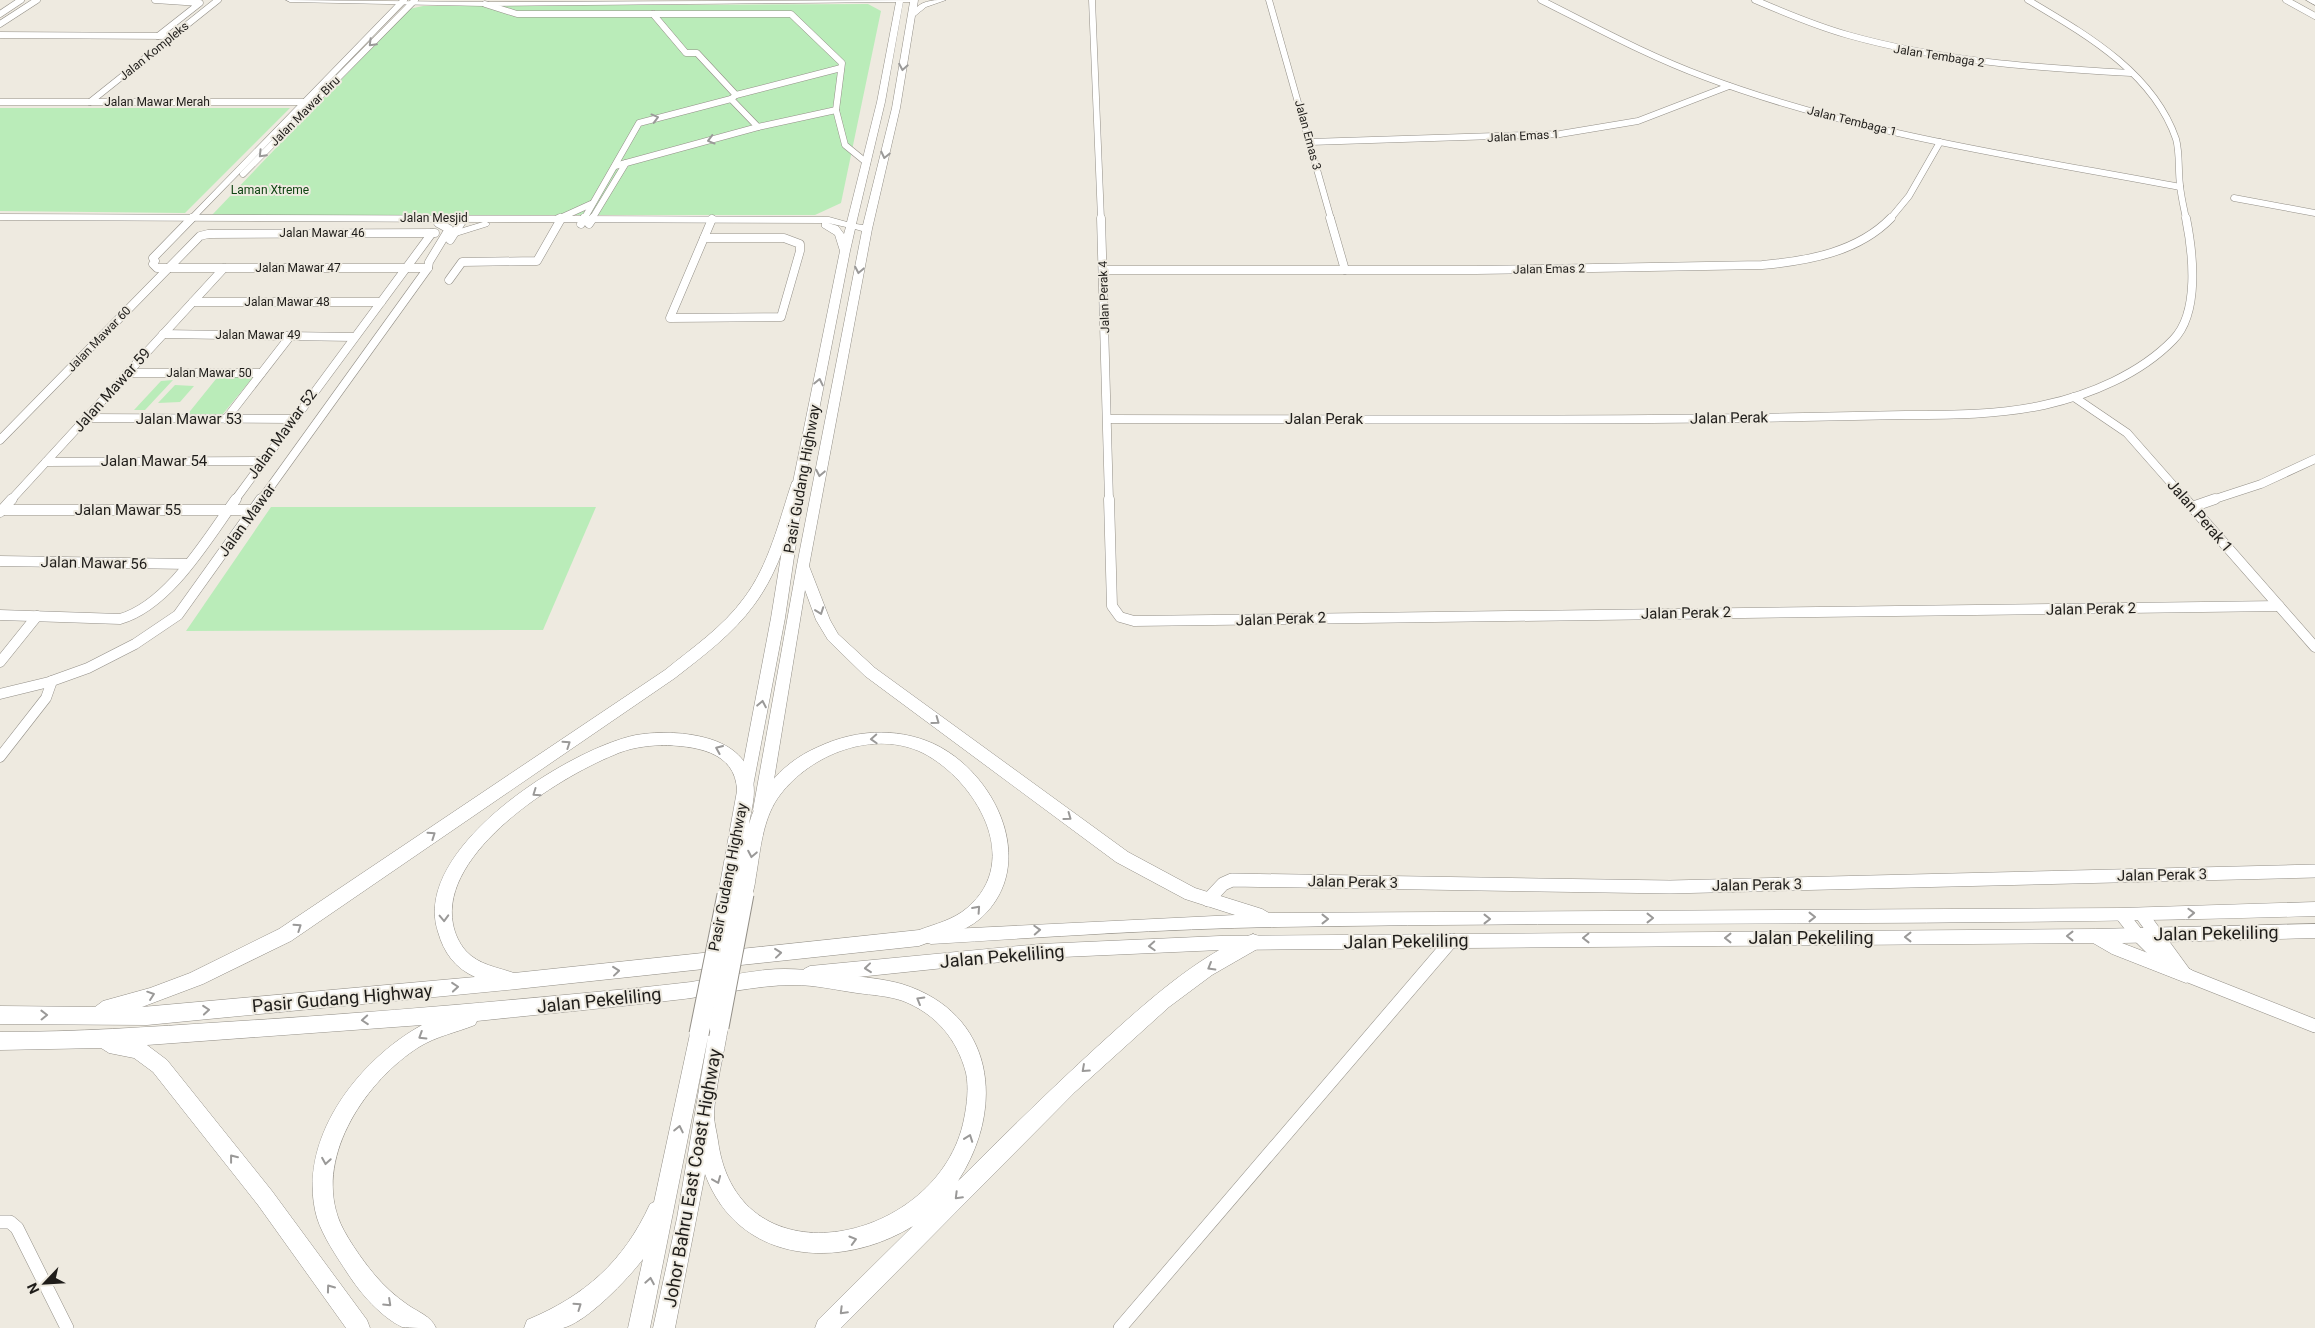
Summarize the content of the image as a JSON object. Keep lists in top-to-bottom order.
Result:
{
  "streets": {
    "highway": ["Pasir Gudang Highway", "Jalan Pekeliling", "Johor Bahru East Coast Highway"],
    "main road": ["Jalan Mesjid"],
    "street": [
      "Jalan Kompleks",
      "Jalan Tembaga 2",
      "Jalan Mawar Merah",
      "Jalan Mawar Biru",
      "Jalan Tembaga 1",
      "Jalan Emas 3",
      "Jalan Emas 1",
      "Jalan Mawar 46",
      "Jalan Mawar 47",
      "Jalan Emas 2",
      "Jalan Perak 4",
      "Jalan Mawar 48",
      "Jalan Mawar 49",
      "Jalan Mawar 60",
      "Jalan Mawar 50",
      "Jalan Mawar 59",
      "Jalan Perak",
      "Jalan Mawar 53",
      "Jalan Mawar 52",
      "Jalan Mawar 54",
      "Jalan Mawar 55",
      "Jalan Perak 1",
      "Jalan Mawar",
      "Jalan Mawar 56",
      "Jalan Perak 2",
      "Jalan Perak 3"
    ]
  },
  "crossings": [
    ["Jalan Kompleks", "Jalan Mawar Merah"],
    ["Jalan Tembaga 2", "Jalan Perak"],
    ["Jalan Mawar Merah", "Jalan Mawar Biru"],
    ["Jalan Mawar Biru", "Jalan Mesjid"],
    ["Jalan Tembaga 1", "Jalan Emas 1"],
    ["Jalan Tembaga 1", "Jalan Emas 2"],
    ["Jalan Tembaga 1", "Jalan Perak"],
    ["Jalan Emas 3", "Jalan Emas 1"],
    ["Jalan Emas 3", "Jalan Emas 2"],
    ["Jalan Mesjid", "Pasir Gudang Highway"],
    ["Jalan Mesjid", "Jalan Mawar"],
    ["Jalan Mawar 46", "Jalan Mawar 60"],
    ["Jalan Mawar 46", "Jalan Mawar 52"],
    ["Jalan Mawar 46", "Jalan Mawar"],
    ["Jalan Mawar 47", "Jalan Mawar 60"],
    ["Jalan Mawar 47", "Jalan Mawar 59"],
    ["Jalan Mawar 47", "Jalan Mawar 52"],
    ["Jalan Mawar 47", "Jalan Mawar"],
    ["Jalan Emas 2", "Jalan Perak 4"],
    ["Jalan Perak 4", "Jalan Perak"],
    ["Jalan Perak 4", "Jalan Perak 2"],
    ["Jalan Mawar 48", "Jalan Mawar 59"],
    ["Jalan Mawar 48", "Jalan Mawar 52"],
    ["Jalan Mawar 49", "Jalan Mawar 59"],
    ["Jalan Mawar 49", "Jalan Mawar 52"],
    ["Jalan Mawar 50", "Jalan Mawar 59"],
    ["Jalan Mawar 59", "Jalan Mawar 53"],
    ["Jalan Mawar 59", "Jalan Mawar 54"],
    ["Jalan Mawar 59", "Jalan Mawar 55"],
    ["Jalan Perak", "Jalan Perak 1"],
    ["Jalan Mawar 53", "Jalan Mawar 52"],
    ["Jalan Mawar 52", "Jalan Mawar 54"],
    ["Jalan Mawar 52", "Jalan Mawar 55"],
    ["Jalan Mawar 52", "Jalan Mawar 56"],
    ["Pasir Gudang Highway", "Jalan Pekeliling"],
    ["Pasir Gudang Highway", "Johor Bahru East Coast Highway"],
    ["Jalan Mawar 55", "Jalan Mawar"],
    ["Jalan Perak 1", "Jalan Perak 2"]
  ],
  "parks": ["Laman Xtreme"],
  "north": "bottom left"
}
